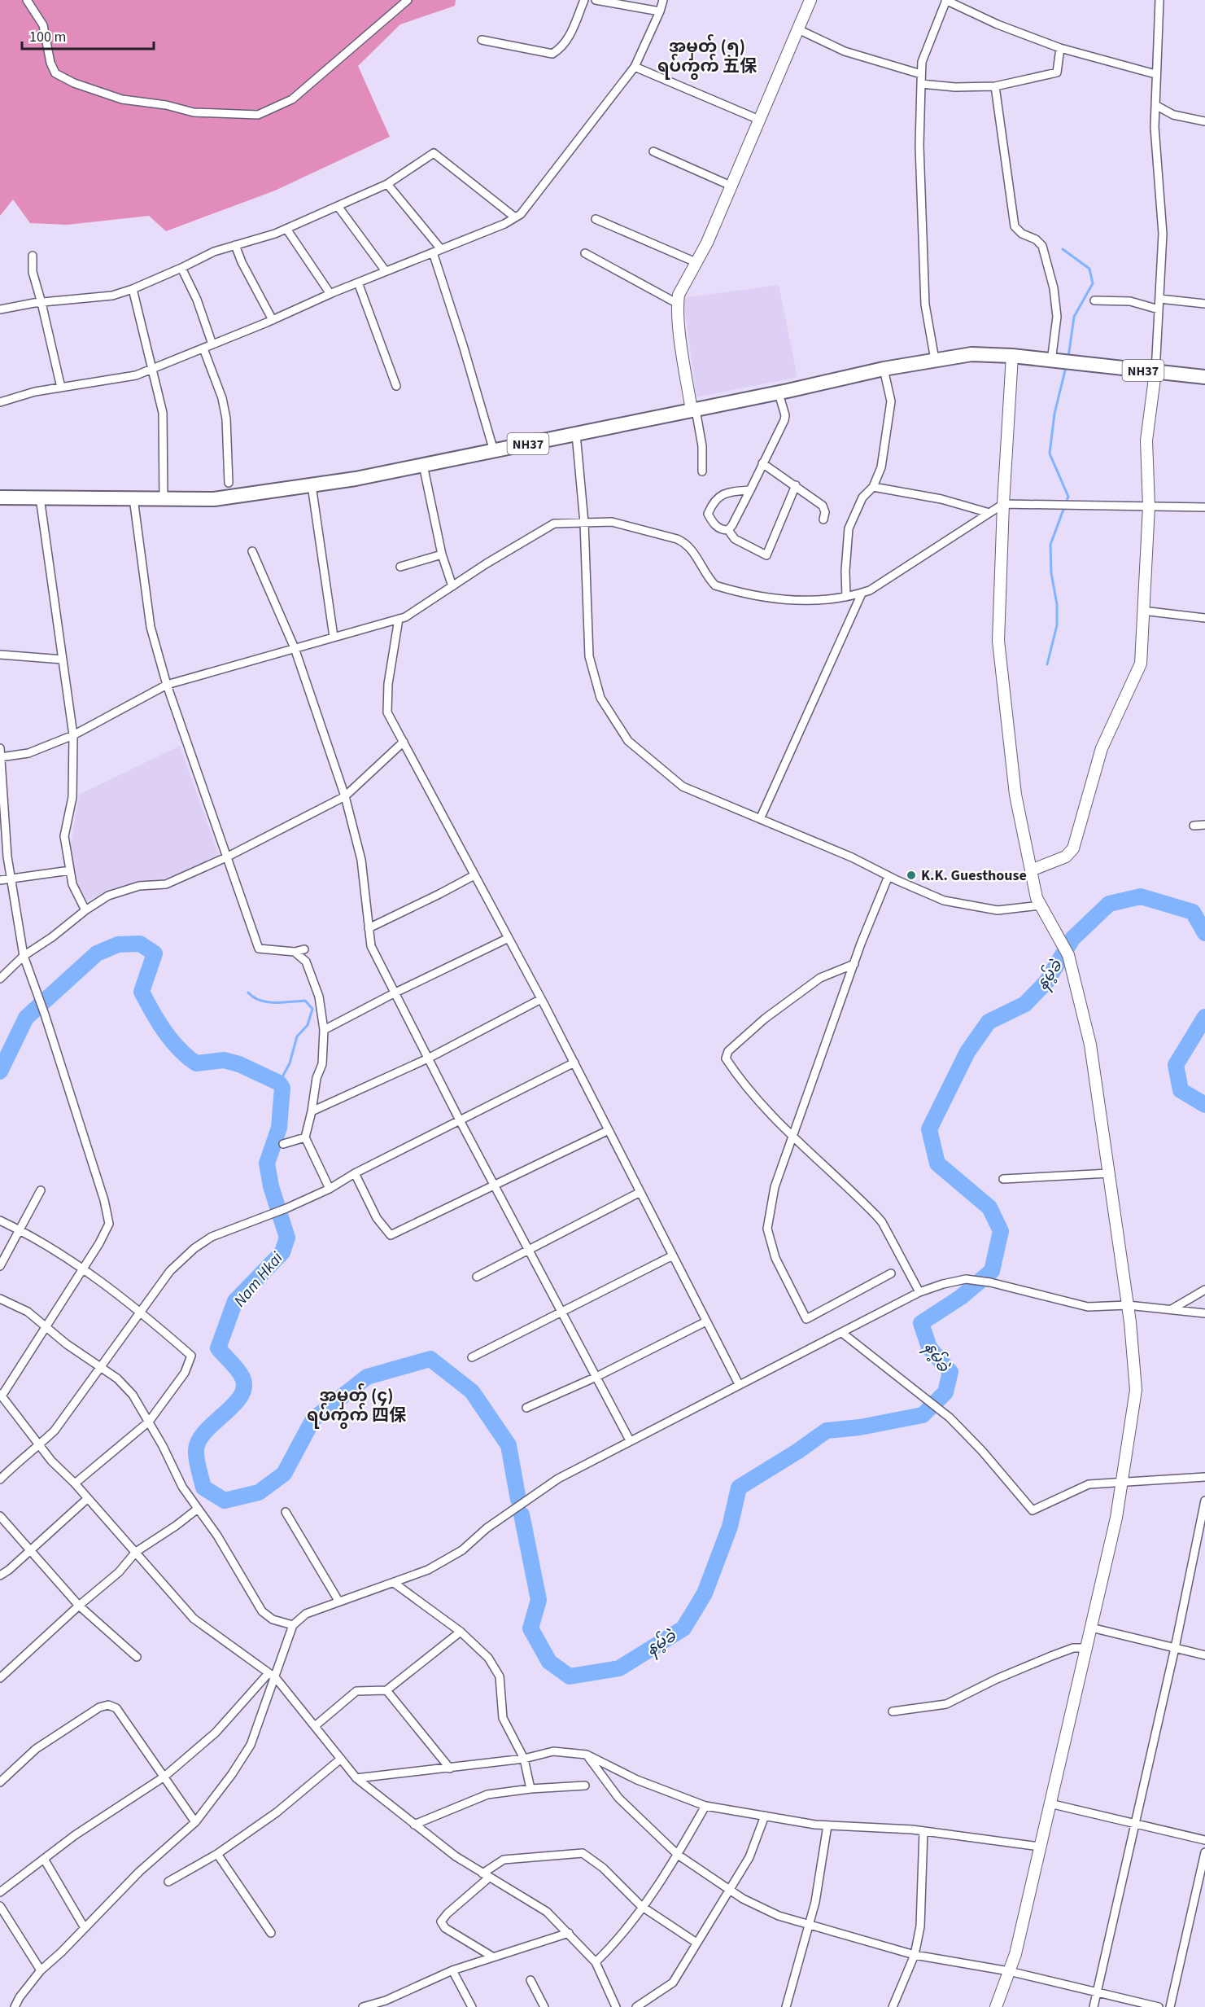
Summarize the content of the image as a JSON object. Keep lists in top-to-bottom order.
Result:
{
  "streets": {
    "highway": ["NH37"]
  },
  "districts": ["အမှတ် (၅) ရပ်ကွက် 五保", "အမှတ် (၄) ရပ်ကွက် 四保"],
  "water": ["နမ့်ခဲ", "Nam Hkai"],
  "places": ["K.K. Guesthouse"],
  "scale_bar": "100 m"
}
